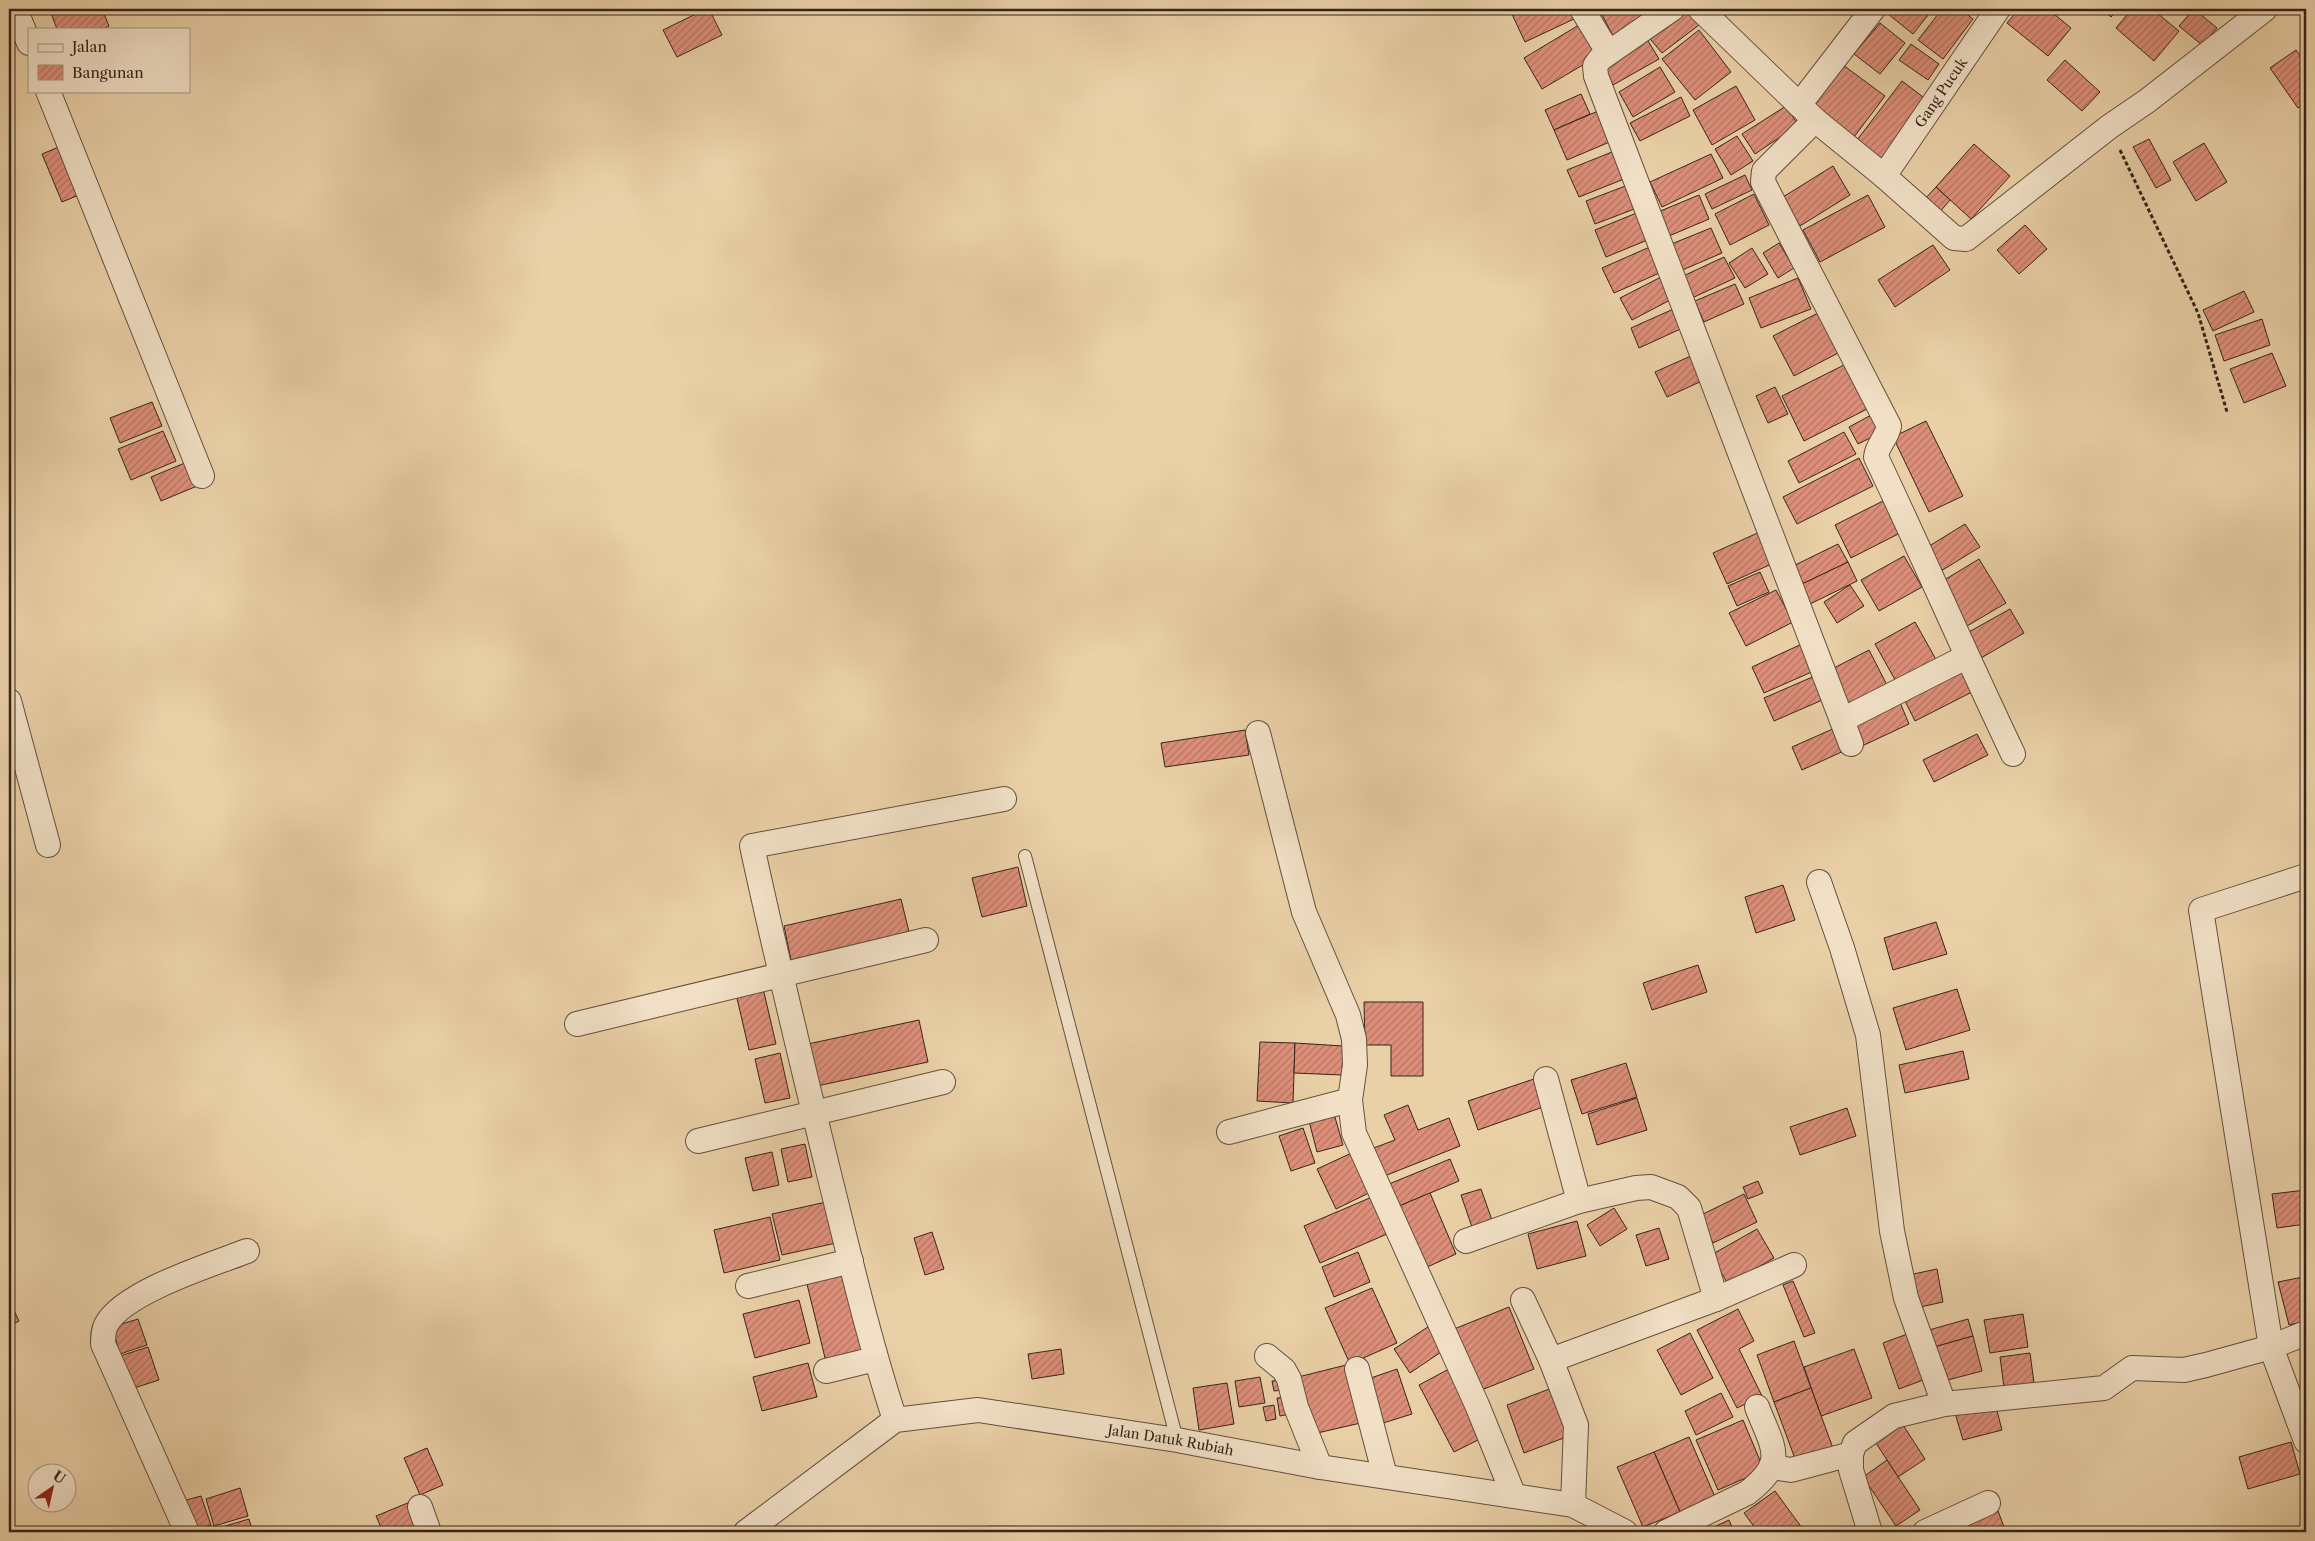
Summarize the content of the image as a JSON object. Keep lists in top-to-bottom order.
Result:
{
  "streets": {
    "street": ["Gang Pucuk", "Jalan Datuk Rubiah"]
  },
  "legend": ["Jalan", "Bangunan"],
  "north": "top right"
}
